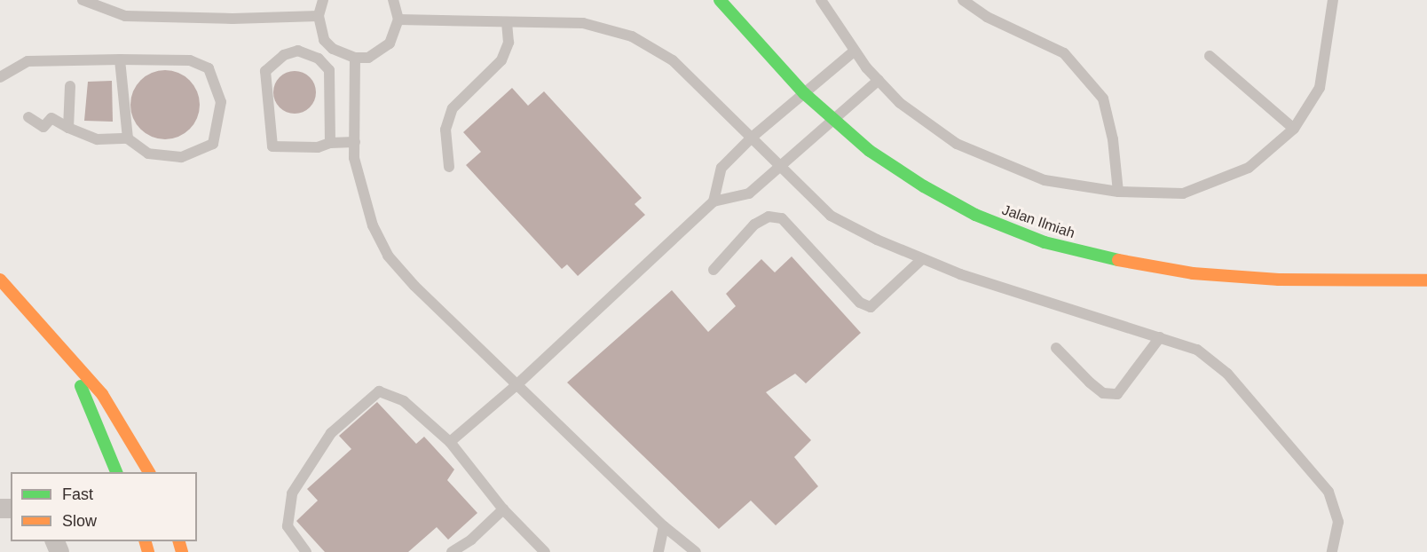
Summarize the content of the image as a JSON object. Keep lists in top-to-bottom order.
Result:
{
  "streets": {
    "street": ["Jalan Ilmiah"]
  },
  "legend": ["Fast", "Slow"]
}
